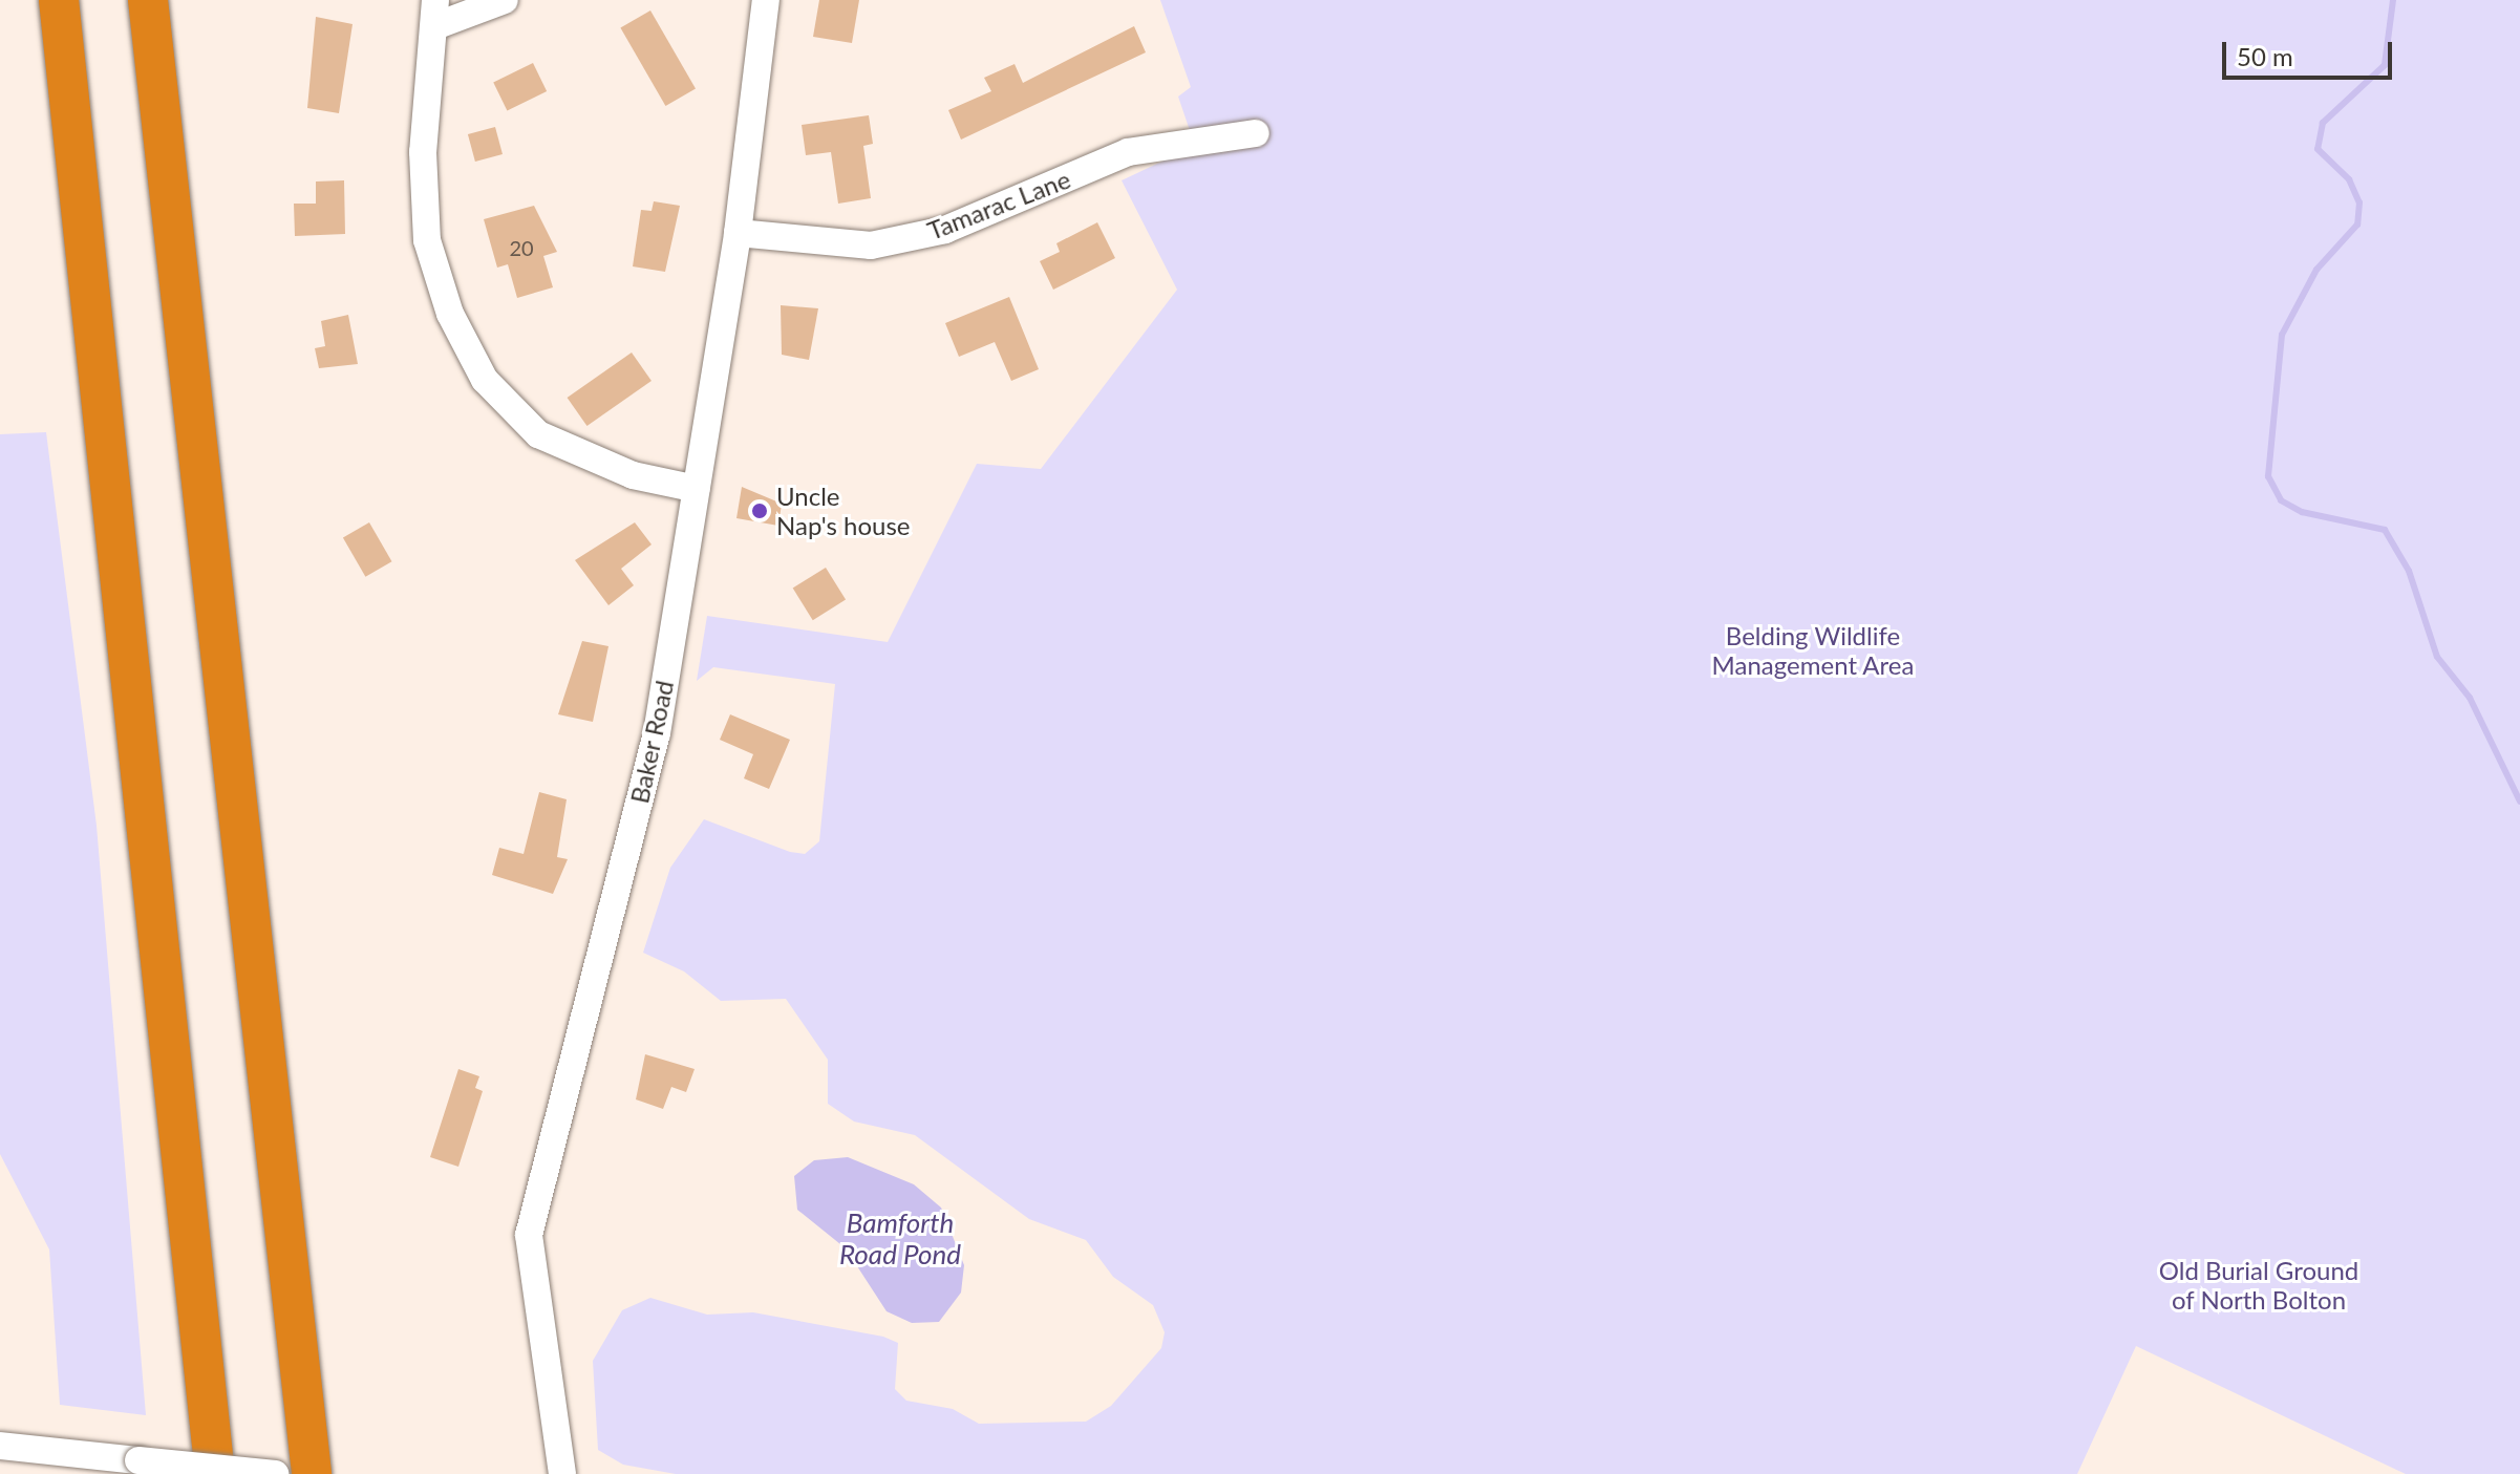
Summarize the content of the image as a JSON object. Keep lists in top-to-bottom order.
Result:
{
  "streets": {
    "street": ["Tamarac Lane", "Baker Road"]
  },
  "crossings": [
    ["Tamarac Lane", "Baker Road"]
  ],
  "water": ["Bamforth Road Pond"],
  "parks": ["Belding Wildlife Management Area", "Old Burial Ground of North Bolton"],
  "places": ["Uncle Nap's house"],
  "house_numbers": ["20"],
  "scale_bar": "50 m"
}
